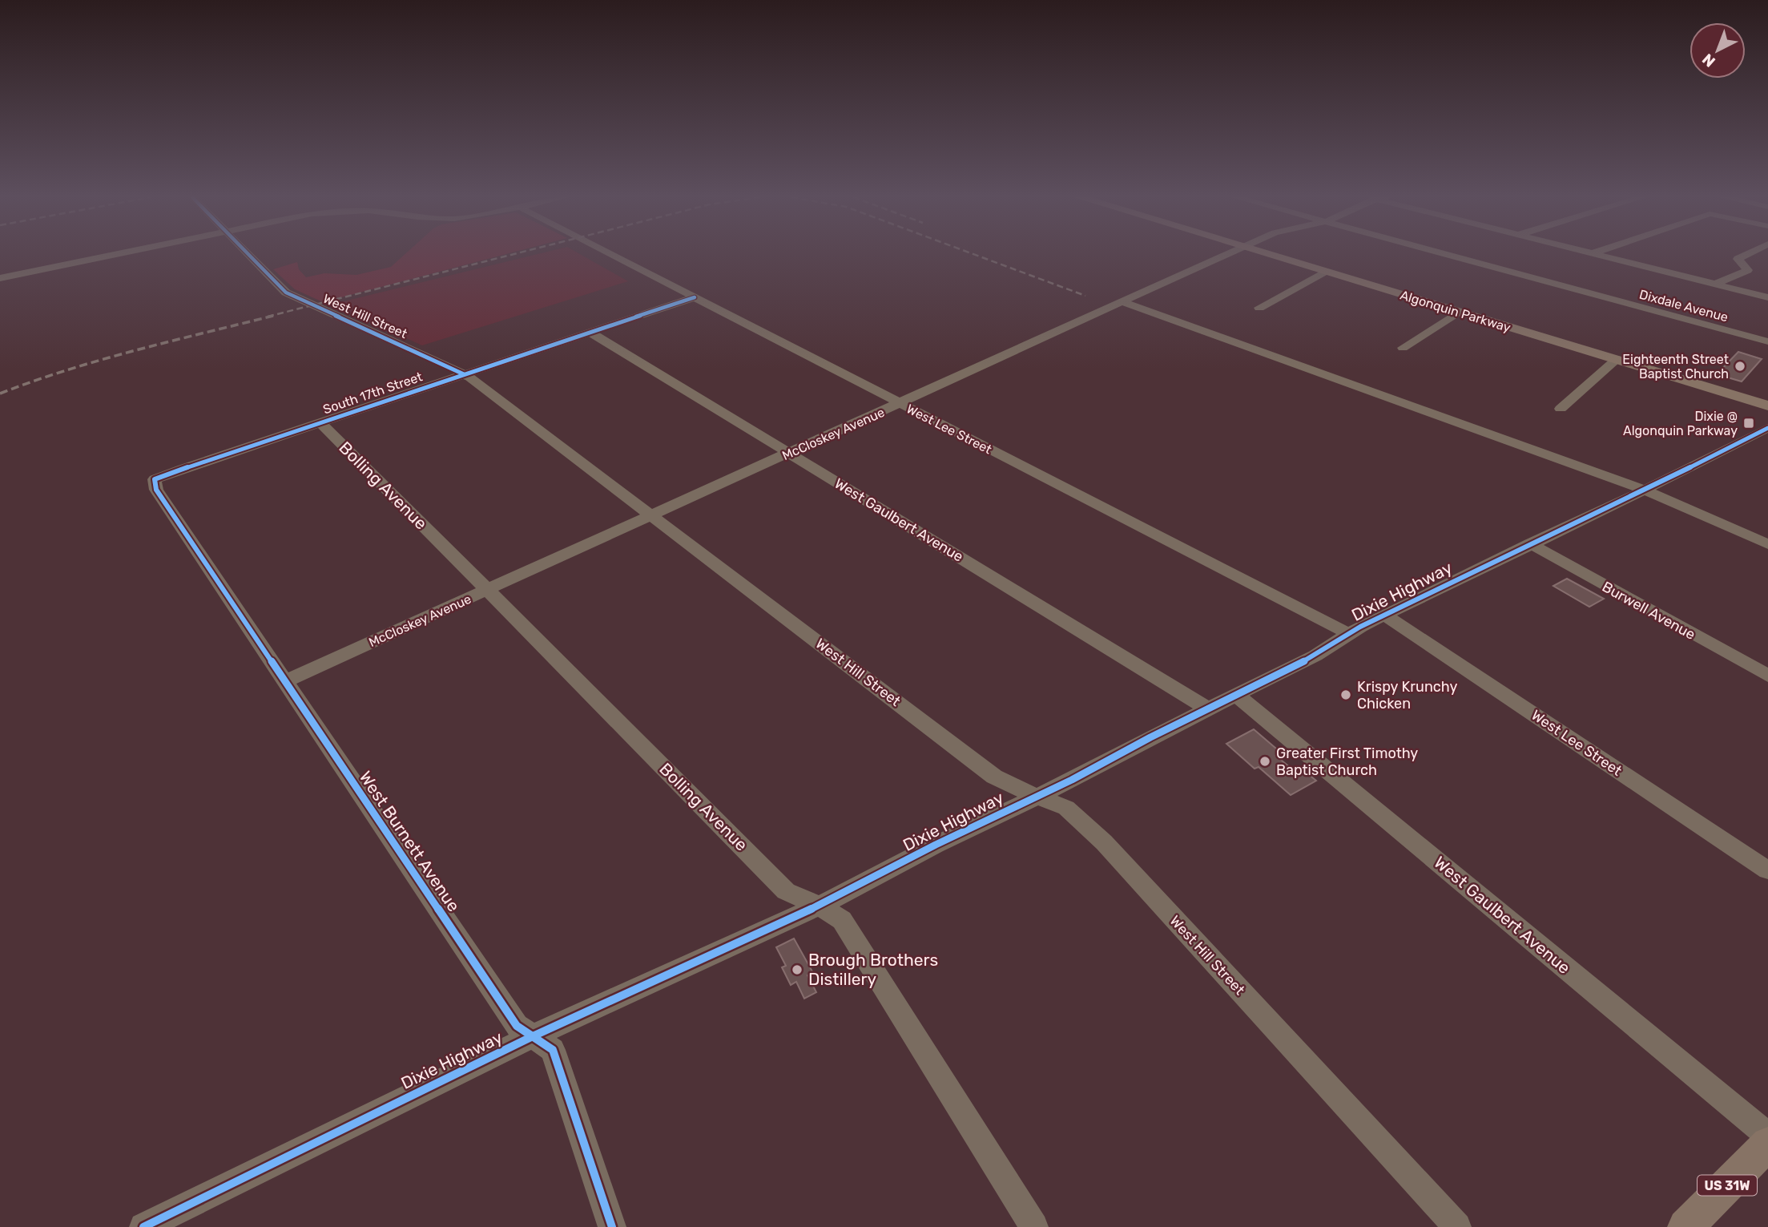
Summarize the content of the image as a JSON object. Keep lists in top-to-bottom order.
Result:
{
  "streets": {
    "main road": ["Algonquin Parkway", "US 31W"],
    "street": [
      "Dixdale Avenue",
      "West Hill Street",
      "South 17th Street",
      "West Lee Street",
      "McCloskey Avenue",
      "Bolling Avenue",
      "West Gaulbert Avenue",
      "Dixie Highway",
      "Burwell Avenue",
      "West Burnett Avenue"
    ]
  },
  "crossings": [
    ["West Hill Street", "South 17th Street"],
    ["West Hill Street", "McCloskey Avenue"],
    ["West Hill Street", "Dixie Highway"],
    ["South 17th Street", "West Lee Street"],
    ["South 17th Street", "Bolling Avenue"],
    ["South 17th Street", "West Gaulbert Avenue"],
    ["South 17th Street", "West Burnett Avenue"],
    ["West Lee Street", "McCloskey Avenue"],
    ["West Lee Street", "Dixie Highway"],
    ["McCloskey Avenue", "Bolling Avenue"],
    ["McCloskey Avenue", "West Gaulbert Avenue"],
    ["McCloskey Avenue", "West Burnett Avenue"],
    ["Bolling Avenue", "Dixie Highway"],
    ["West Gaulbert Avenue", "Dixie Highway"],
    ["Dixie Highway", "Burwell Avenue"],
    ["Dixie Highway", "West Burnett Avenue"]
  ],
  "places": {
    "other": [
      "Eighteenth Street Baptist Church",
      "Krispy Krunchy Chicken",
      "Greater First Timothy Baptist Church",
      "Brough Brothers Distillery"
    ],
    "transit": ["Dixie @ Algonquin Parkway"]
  },
  "north": "bottom left"
}
